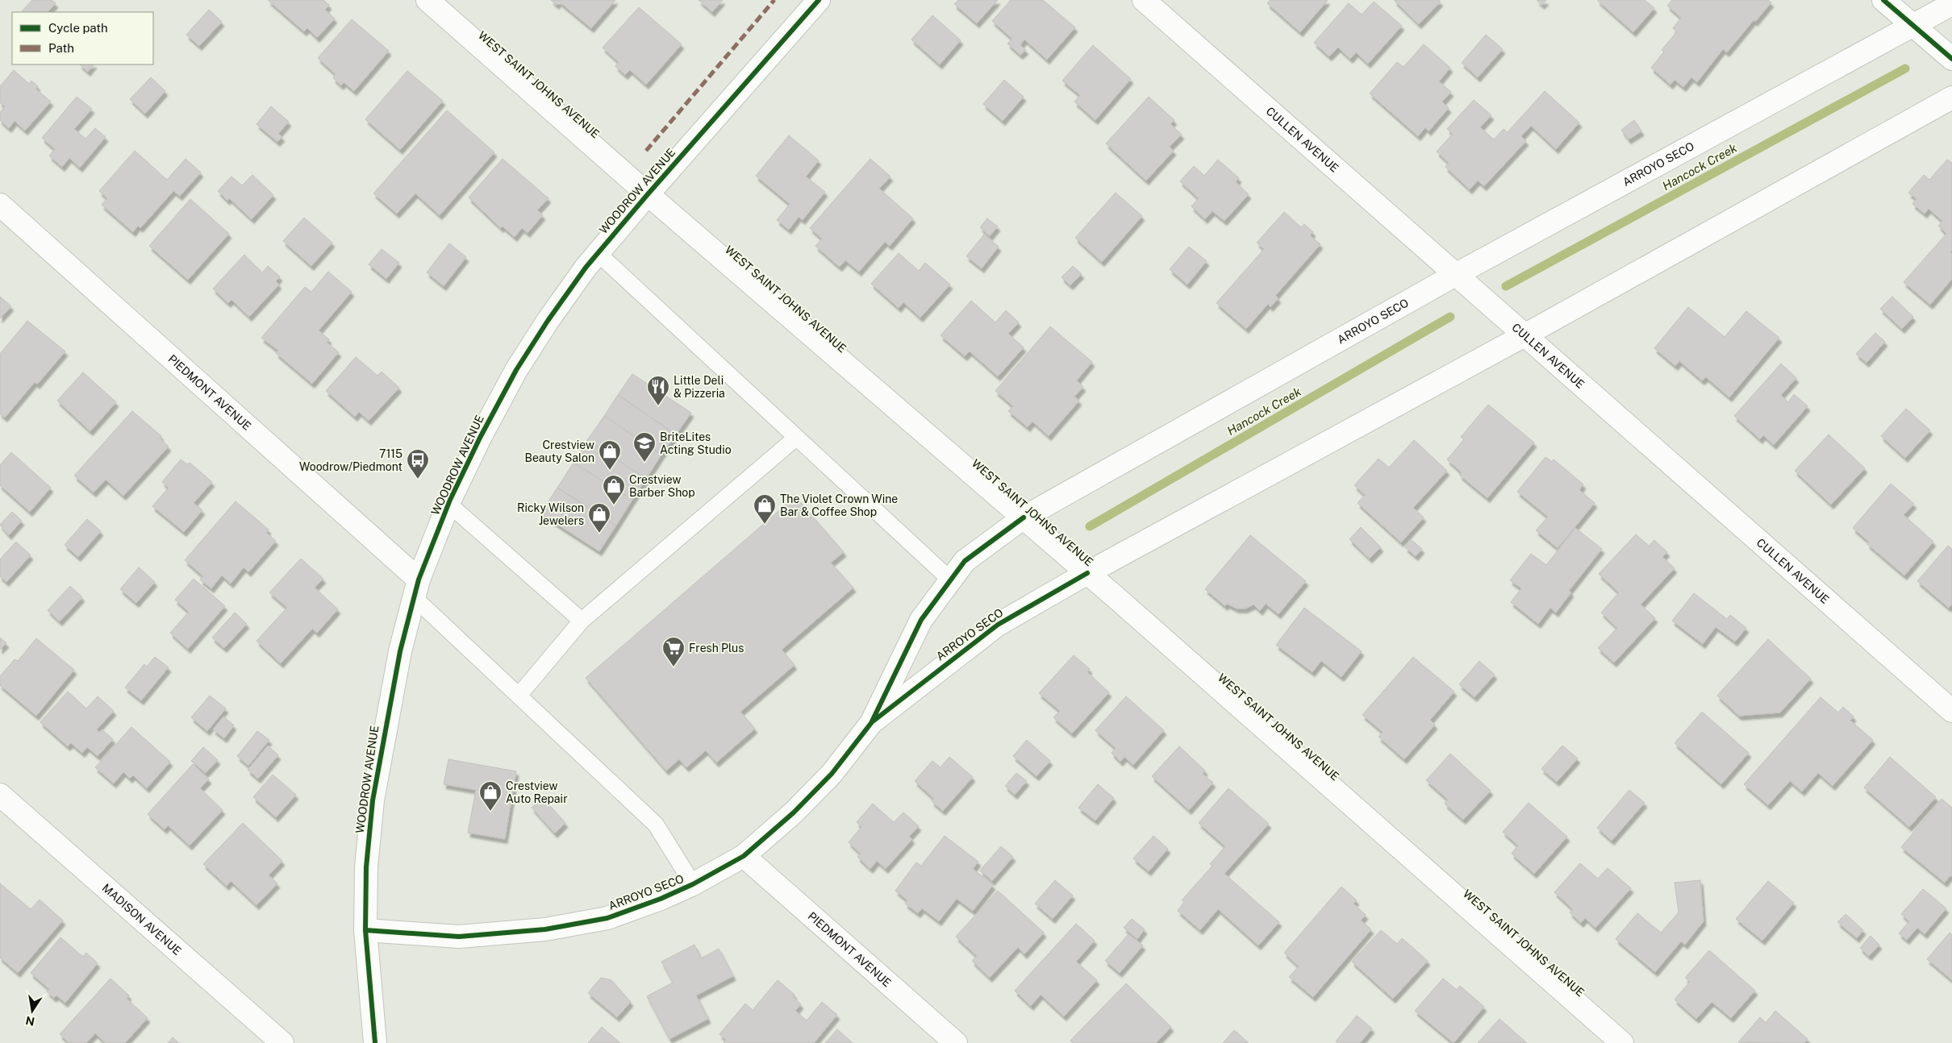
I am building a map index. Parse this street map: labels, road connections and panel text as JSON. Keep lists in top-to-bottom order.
{
  "streets": {
    "street": [
      "WEST SAINT JOHNS AVENUE",
      "CULLEN AVENUE",
      "ARROYO SECO",
      "WOODROW AVENUE",
      "PIEDMONT AVENUE",
      "MADISON AVENUE"
    ]
  },
  "crossings": [
    ["WEST SAINT JOHNS AVENUE", "ARROYO SECO"],
    ["WEST SAINT JOHNS AVENUE", "WOODROW AVENUE"],
    ["CULLEN AVENUE", "ARROYO SECO"],
    ["ARROYO SECO", "WOODROW AVENUE"],
    ["ARROYO SECO", "PIEDMONT AVENUE"],
    ["WOODROW AVENUE", "PIEDMONT AVENUE"]
  ],
  "water": ["Hancock Creek"],
  "places": {
    "restaurant": ["Little Deli & Pizzeria"],
    "school or university": ["BriteLites Acting Studio"],
    "shop": [
      "Crestview Beauty Salon",
      "Crestview Barber Shop",
      "The Violet Crown Wine Bar & Coffee Shop",
      "Ricky Wilson Jewelers",
      "Crestview Auto Repair"
    ],
    "bus stop": ["7115 Woodrow/Piedmont"],
    "supermarket": ["Fresh Plus"]
  },
  "legend": ["Cycle path", "Path"],
  "north": "bottom"
}
